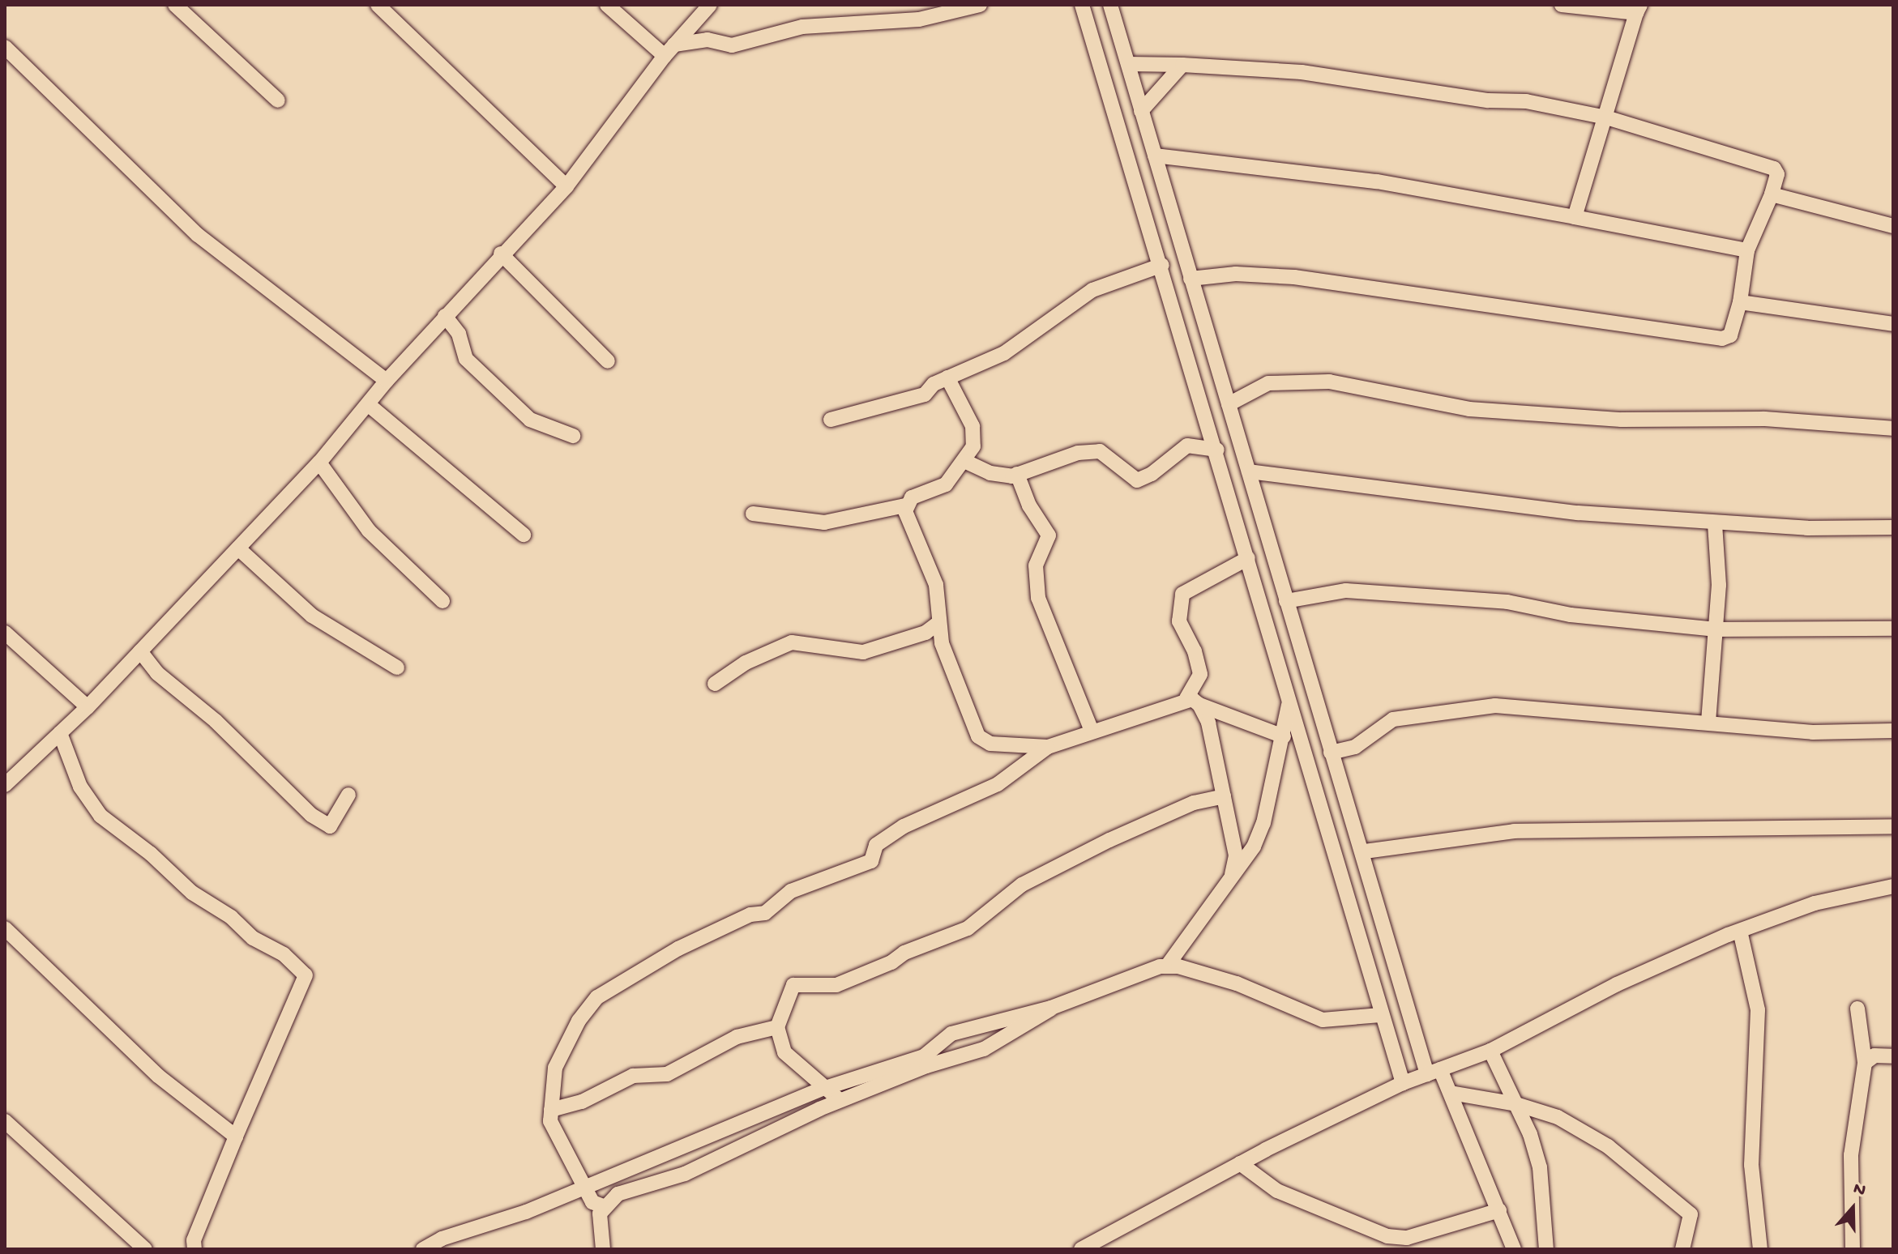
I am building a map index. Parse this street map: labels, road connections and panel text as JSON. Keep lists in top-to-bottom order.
{
  "north": "top"
}
